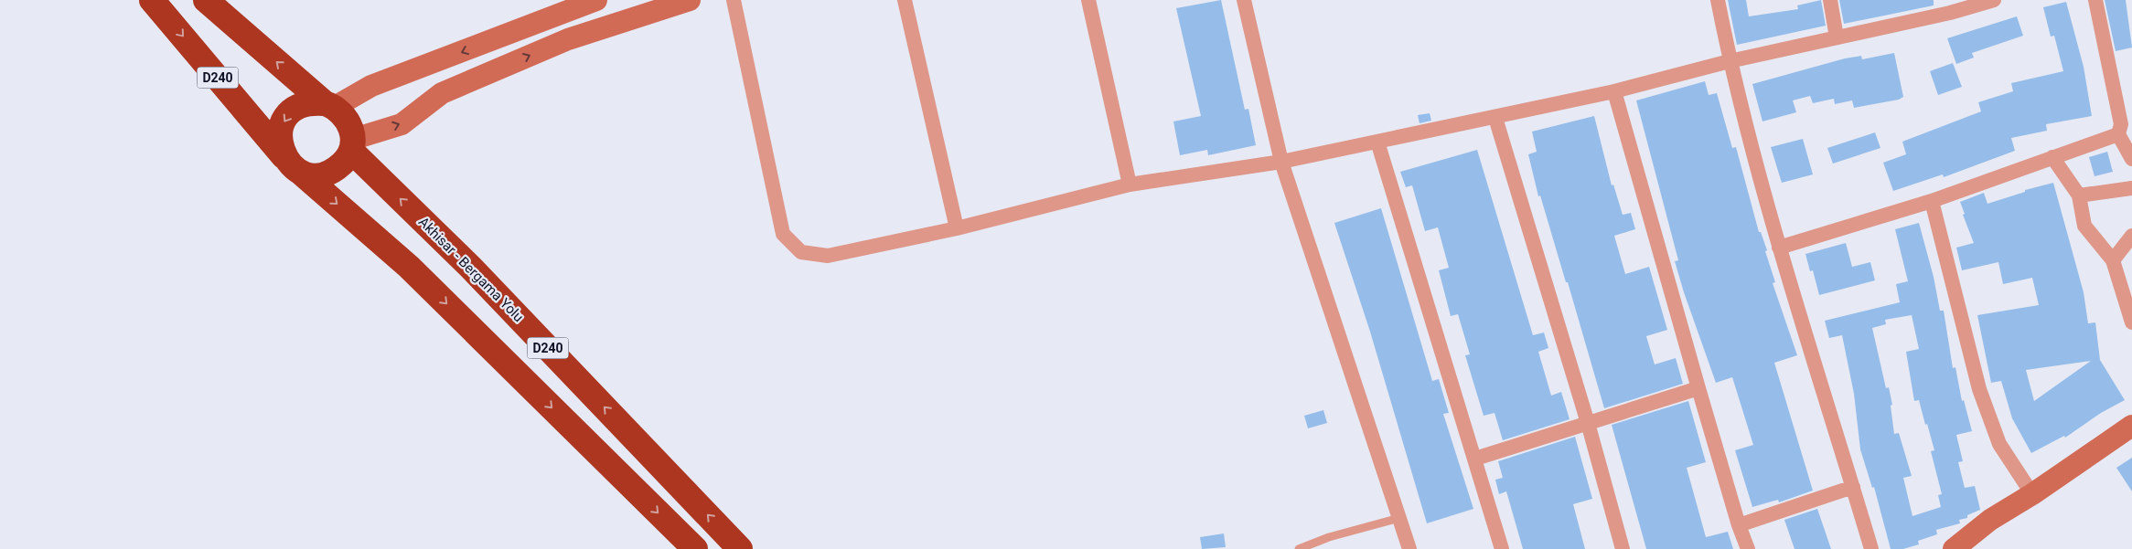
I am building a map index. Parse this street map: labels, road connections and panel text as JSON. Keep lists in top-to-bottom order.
{
  "streets": {
    "highway": ["D240", "Akhisar - Bergama Yolu"]
  },
  "crossings": [
    ["D240", "Akhisar - Bergama Yolu"]
  ]
}
